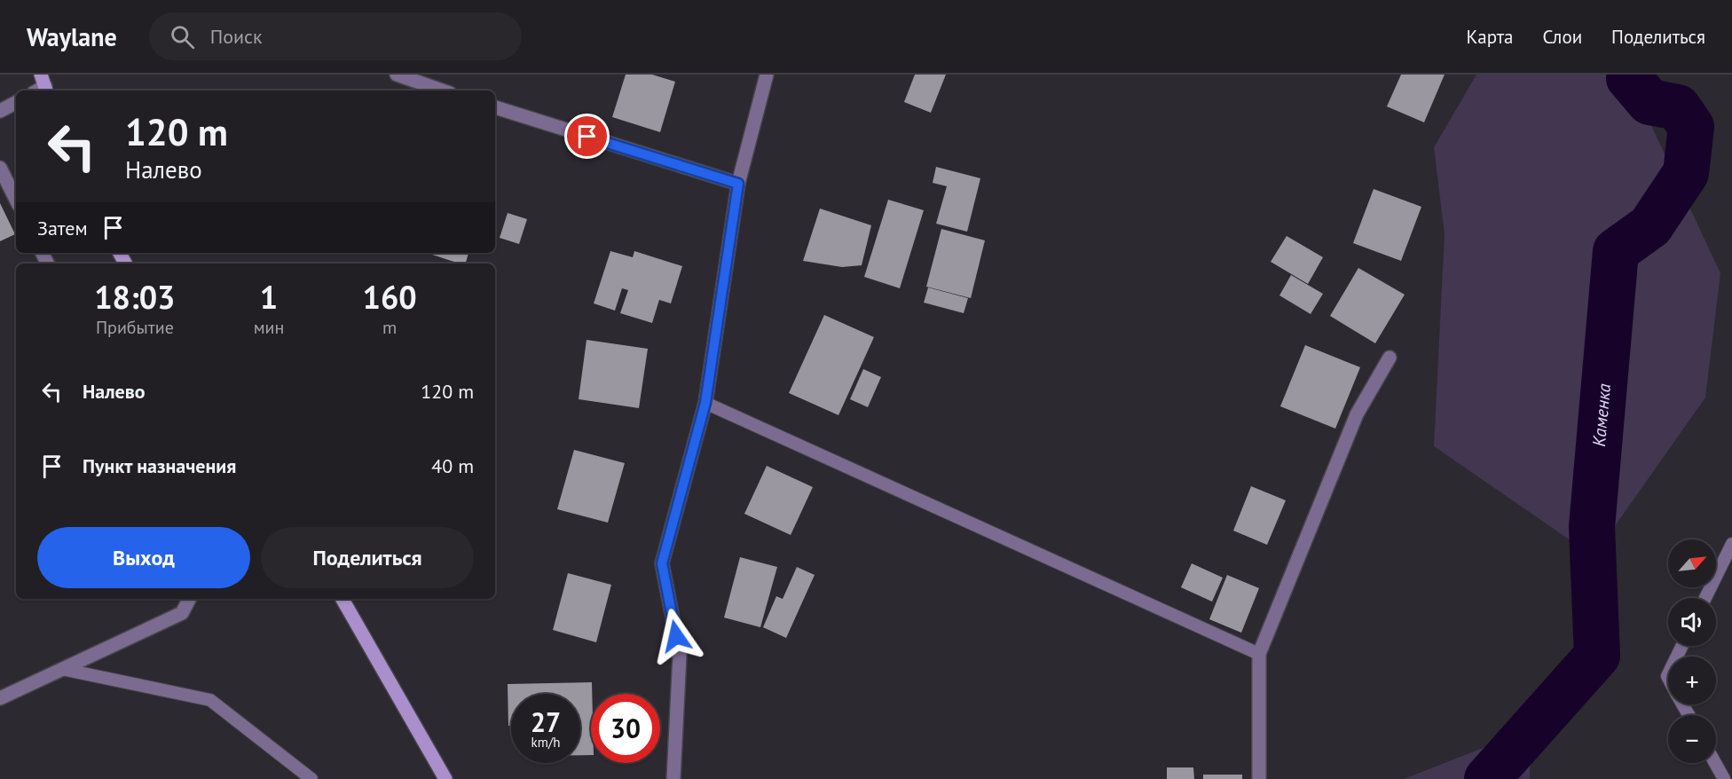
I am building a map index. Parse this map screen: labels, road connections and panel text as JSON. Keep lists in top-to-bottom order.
{
  "water": ["Каменка"],
  "north": "top right",
  "page": {
    "header": "Waylane",
    "search": "Поиск",
    "nav": ["Карта", "Слои", "Поделиться"],
    "turn": ["120 m", "Налево"],
    "then": "Затем",
    "eta": [
      "18:03",
      "Прибытие",
      "1",
      "мин",
      "160",
      "m"
    ],
    "list": [
      {
        "name": "Налево",
        "value": "120 m"
      },
      {
        "name": "Пункт назначения",
        "value": "40 m"
      }
    ],
    "buttons": ["Выход", "Поделиться"],
    "map_buttons": ["+", "−"],
    "speed": "27 km/h",
    "limit": "30"
  }
}
